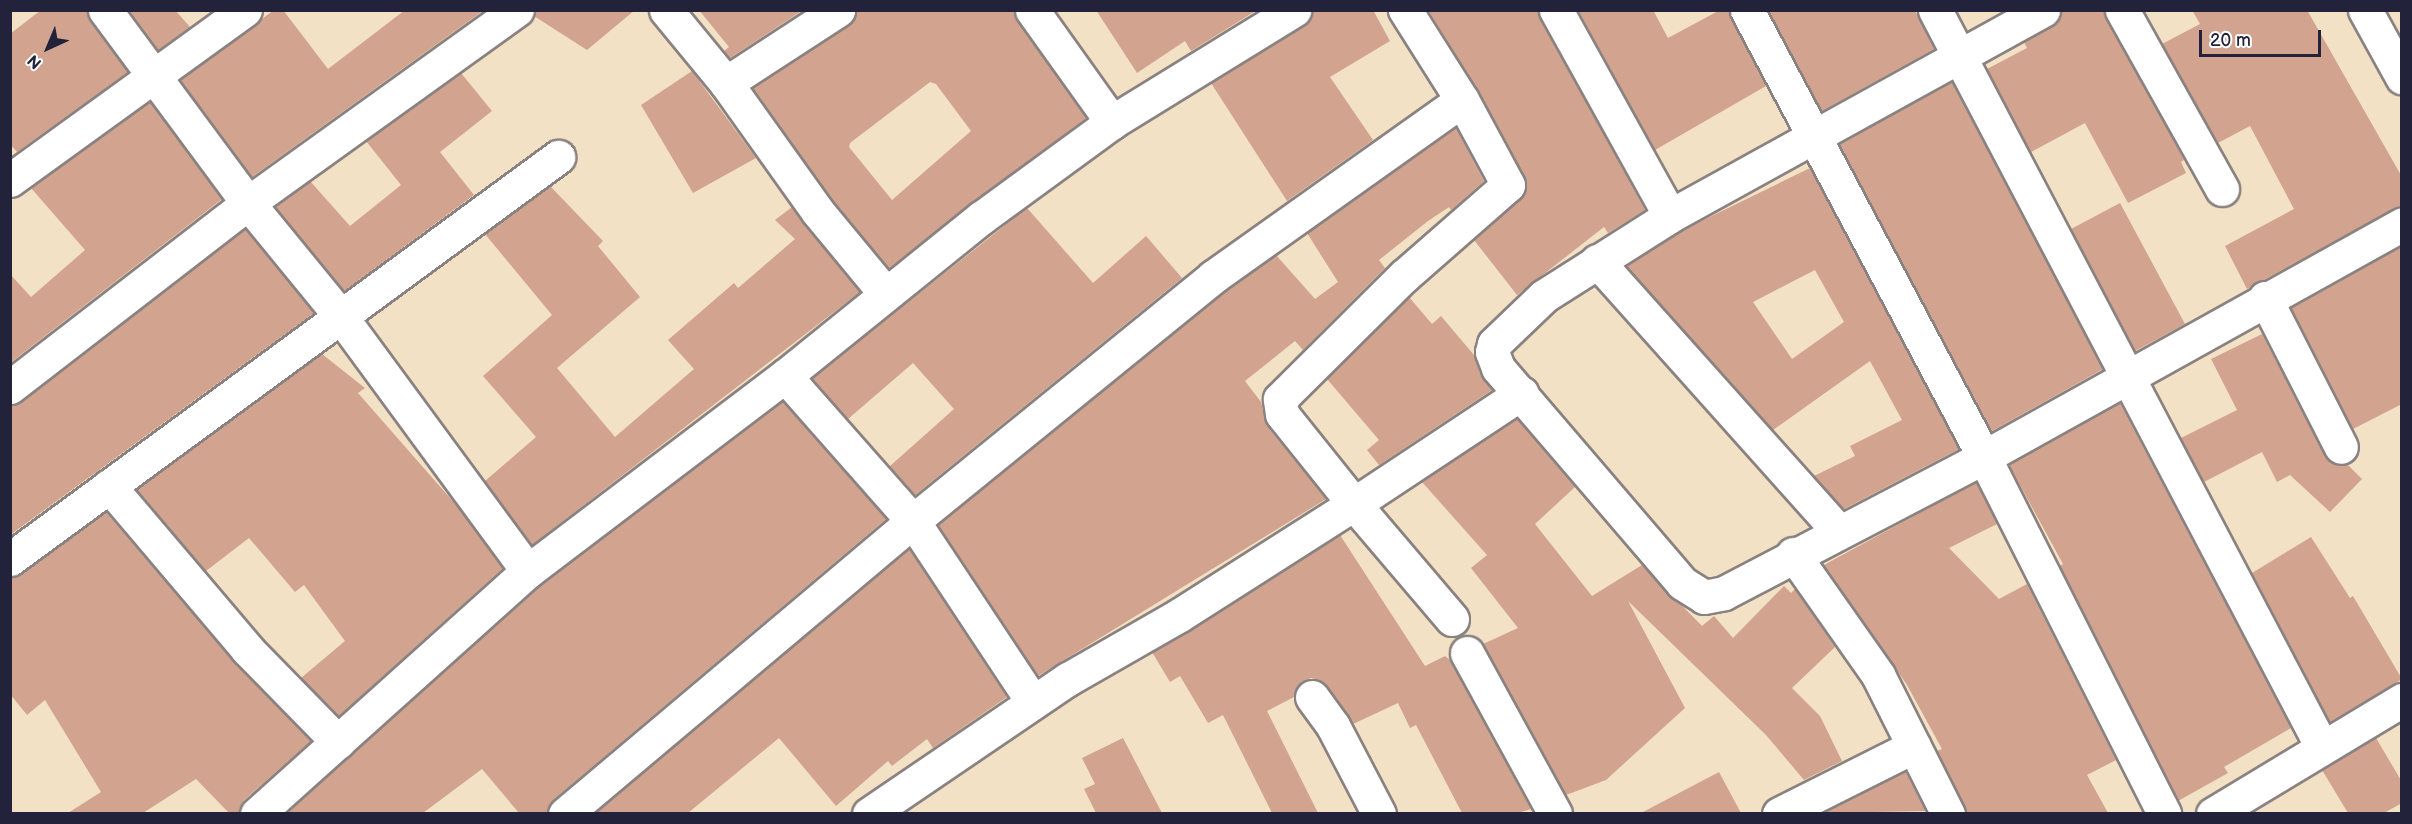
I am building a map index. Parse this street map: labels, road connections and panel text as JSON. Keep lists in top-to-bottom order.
{
  "scale_bar": "20 m",
  "north": "bottom left"
}
